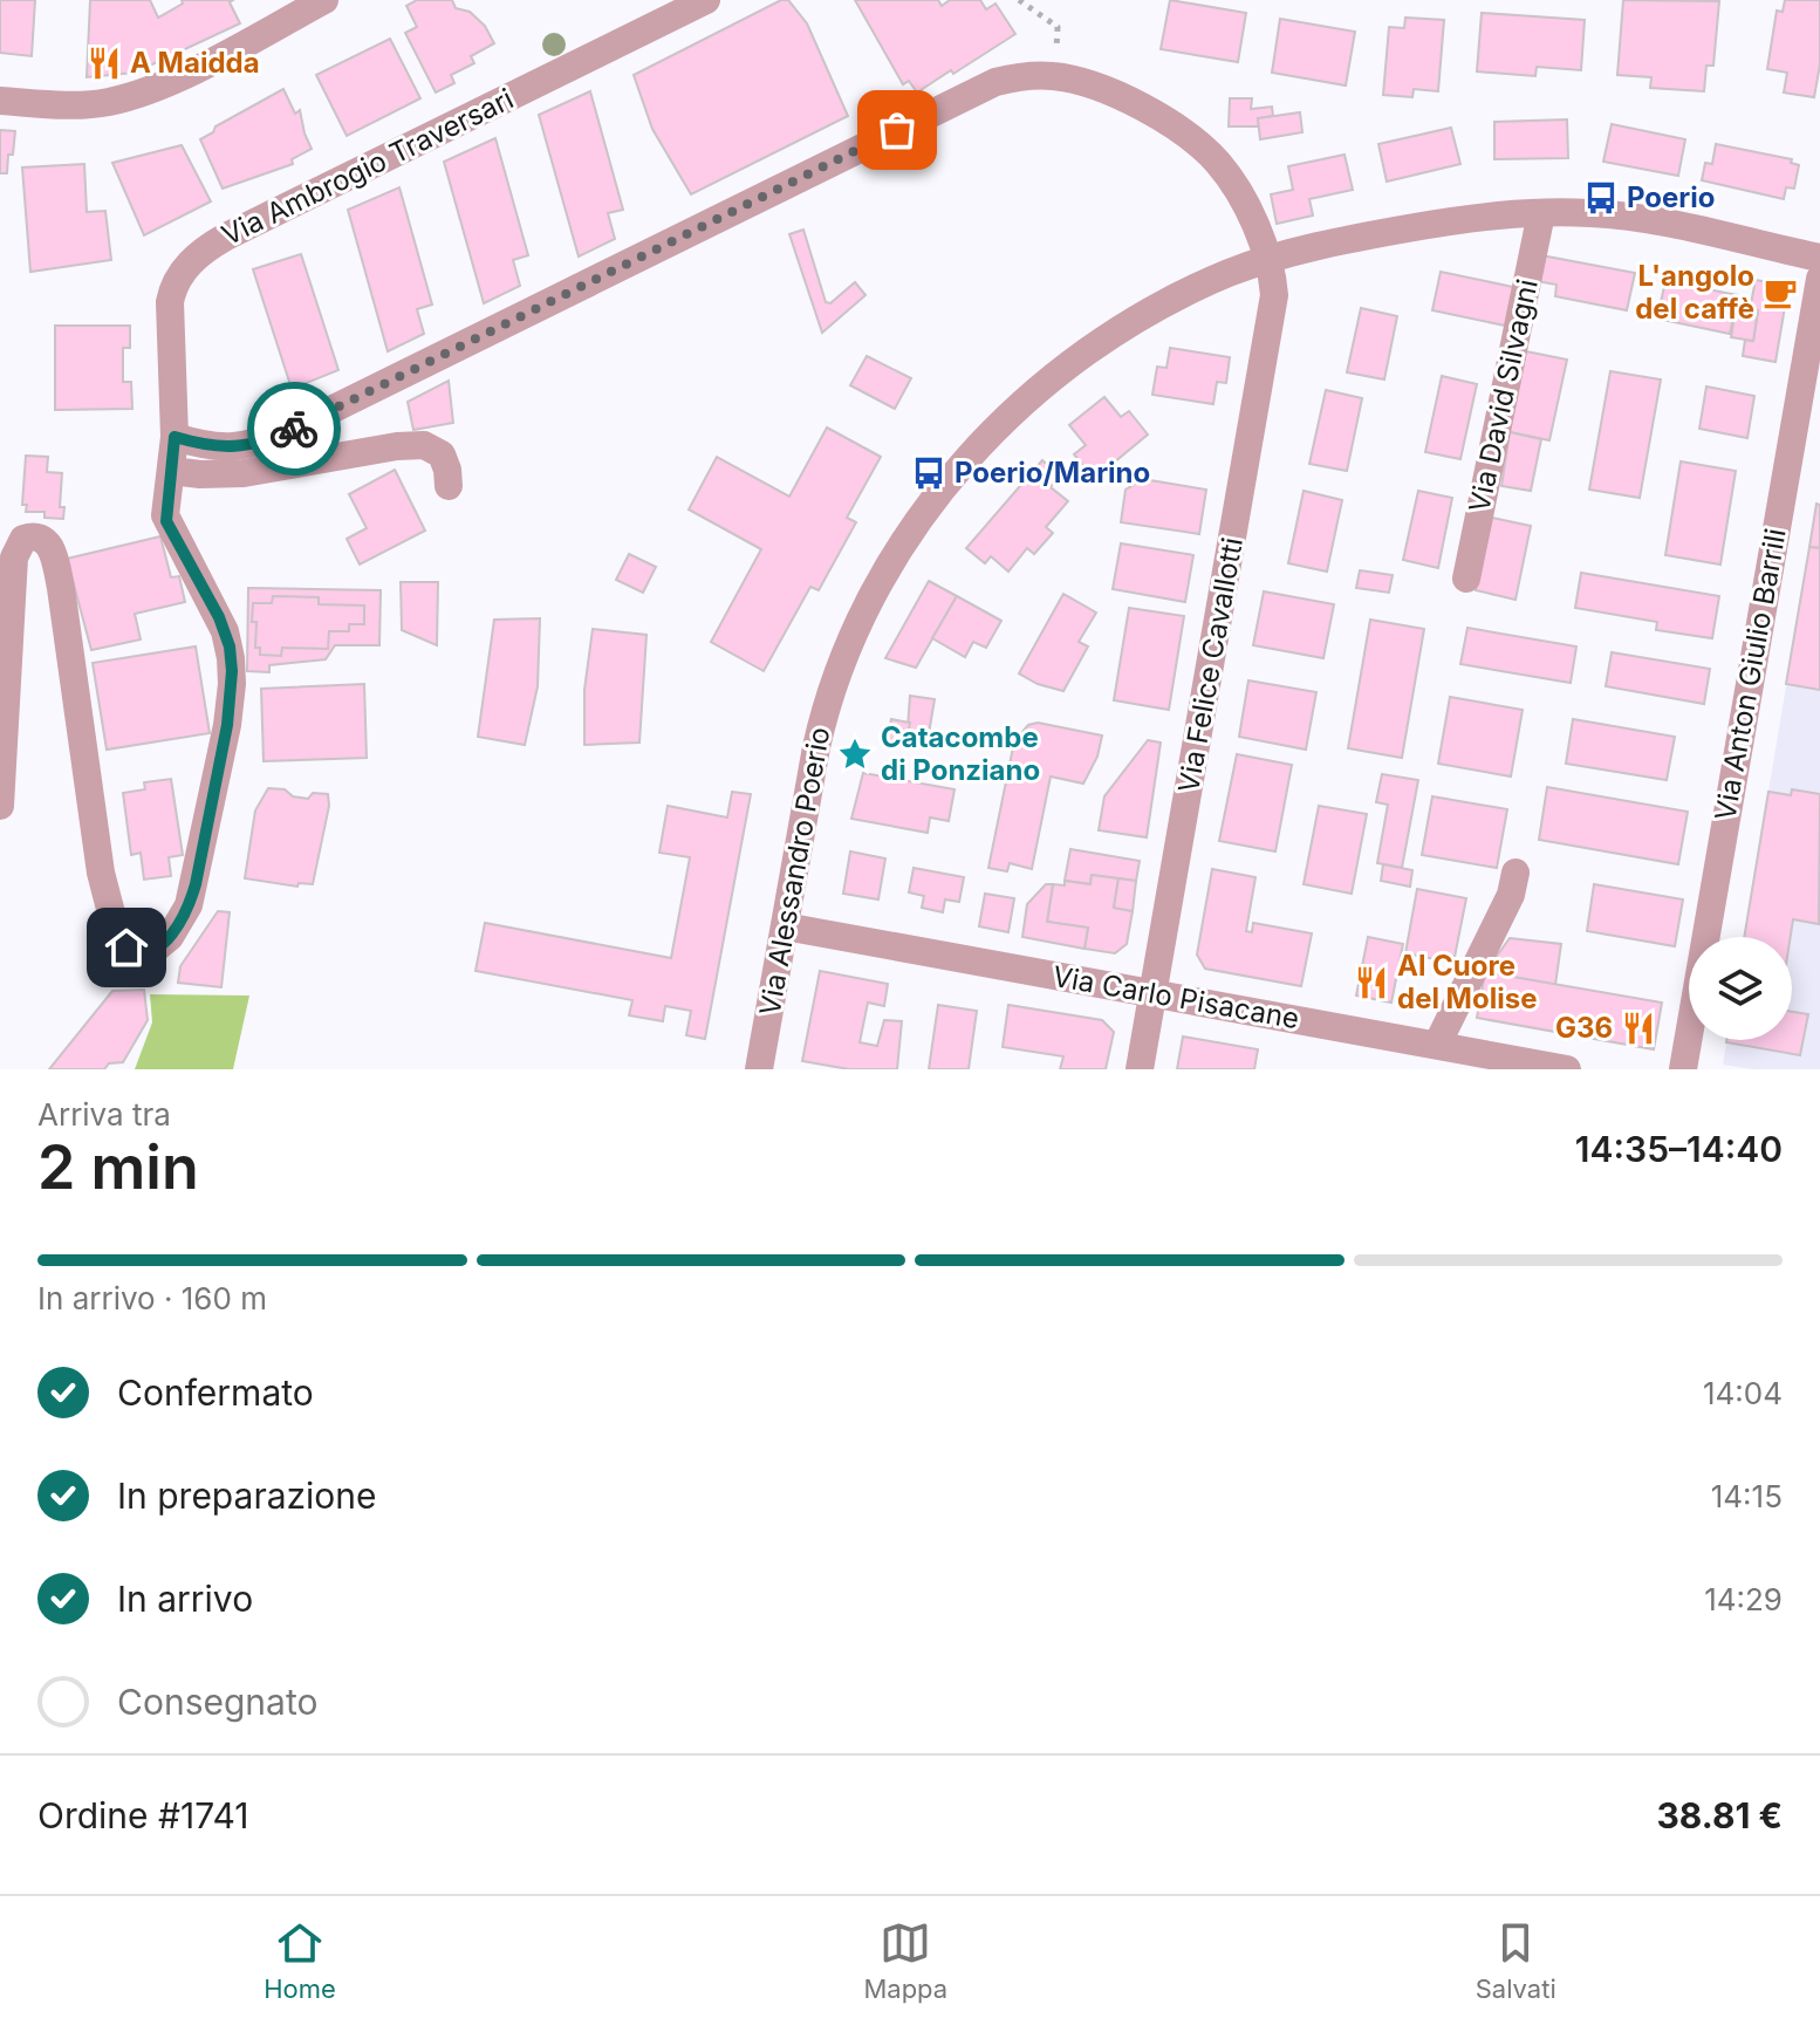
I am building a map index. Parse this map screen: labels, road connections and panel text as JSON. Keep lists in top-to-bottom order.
{
  "streets": {
    "street": [
      "Via Ambrogio Traversari",
      "Via David Silvagni",
      "Via Felice Cavallotti",
      "Via Anton Giulio Barrili",
      "Via Alessandro Poerio",
      "Via Carlo Pisacane"
    ]
  },
  "crossings": [
    ["Via Ambrogio Traversari", "Via Felice Cavallotti"],
    ["Via David Silvagni", "Via Alessandro Poerio"],
    ["Via Felice Cavallotti", "Via Alessandro Poerio"],
    ["Via Felice Cavallotti", "Via Carlo Pisacane"],
    ["Via Alessandro Poerio", "Via Carlo Pisacane"]
  ],
  "places": {
    "restaurant": ["A Maidda", "Al Cuore del Molise", "G36"],
    "bus stop": ["Poerio", "Poerio/Marino"],
    "cafe": ["L'angolo del caffè"],
    "place": ["Catacombe di Ponziano"]
  },
  "page": {
    "heading": ["2 min", "Arriva tra", "14:35–14:40"],
    "panel": ["Ordine #1741", "38.81 €"],
    "bar": "In arrivo · 160 m",
    "list": [
      ["Confermato", "14:04"],
      ["In preparazione", "14:15"],
      ["In arrivo", "14:29"],
      "Consegnato"
    ],
    "tabs": ["Home", "Mappa", "Salvati"]
  }
}
